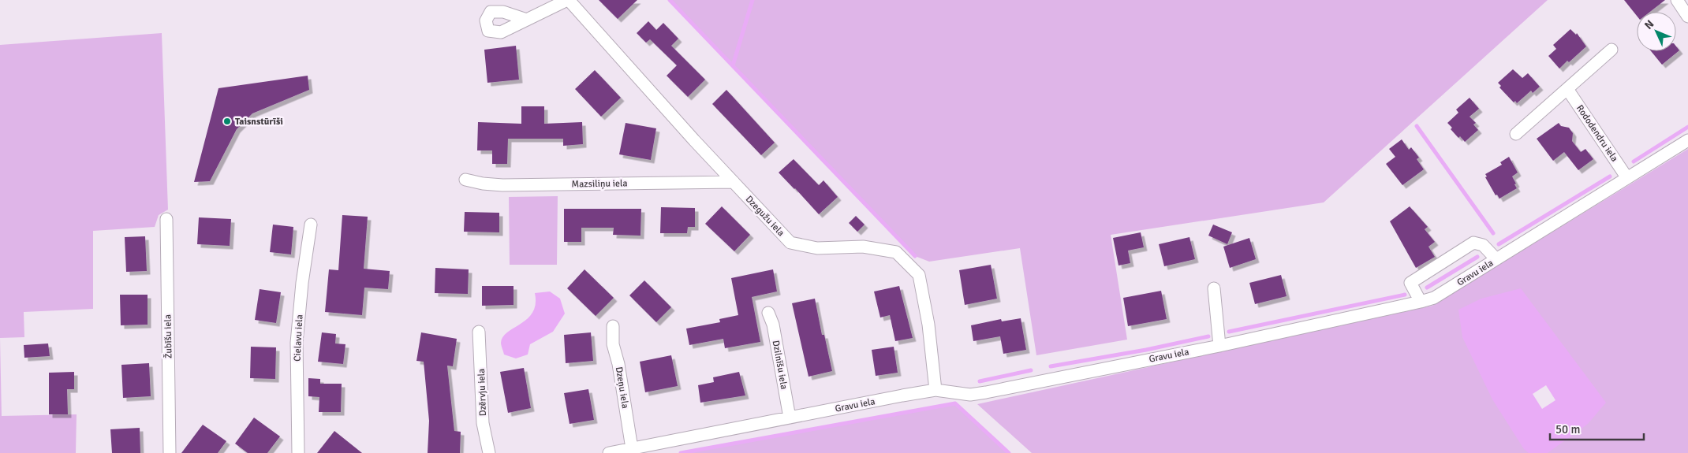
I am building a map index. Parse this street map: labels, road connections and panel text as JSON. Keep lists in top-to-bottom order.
{
  "streets": {
    "street": [
      "Rododendru iela",
      "Mazsiliņu iela",
      "Dzegužu iela",
      "Gravu iela",
      "Žubīšu iela",
      "Cielavu iela",
      "Dzilnīšu iela",
      "Dzeņu iela",
      "Dzērvju iela"
    ]
  },
  "crossings": [
    ["Rododendru iela", "Gravu iela"],
    ["Mazsiliņu iela", "Dzegužu iela"],
    ["Dzegužu iela", "Gravu iela"],
    ["Gravu iela", "Dzilnīšu iela"],
    ["Gravu iela", "Dzeņu iela"]
  ],
  "places": ["Taisnstūrīši"],
  "scale_bar": "50 m",
  "north": "top left"
}
